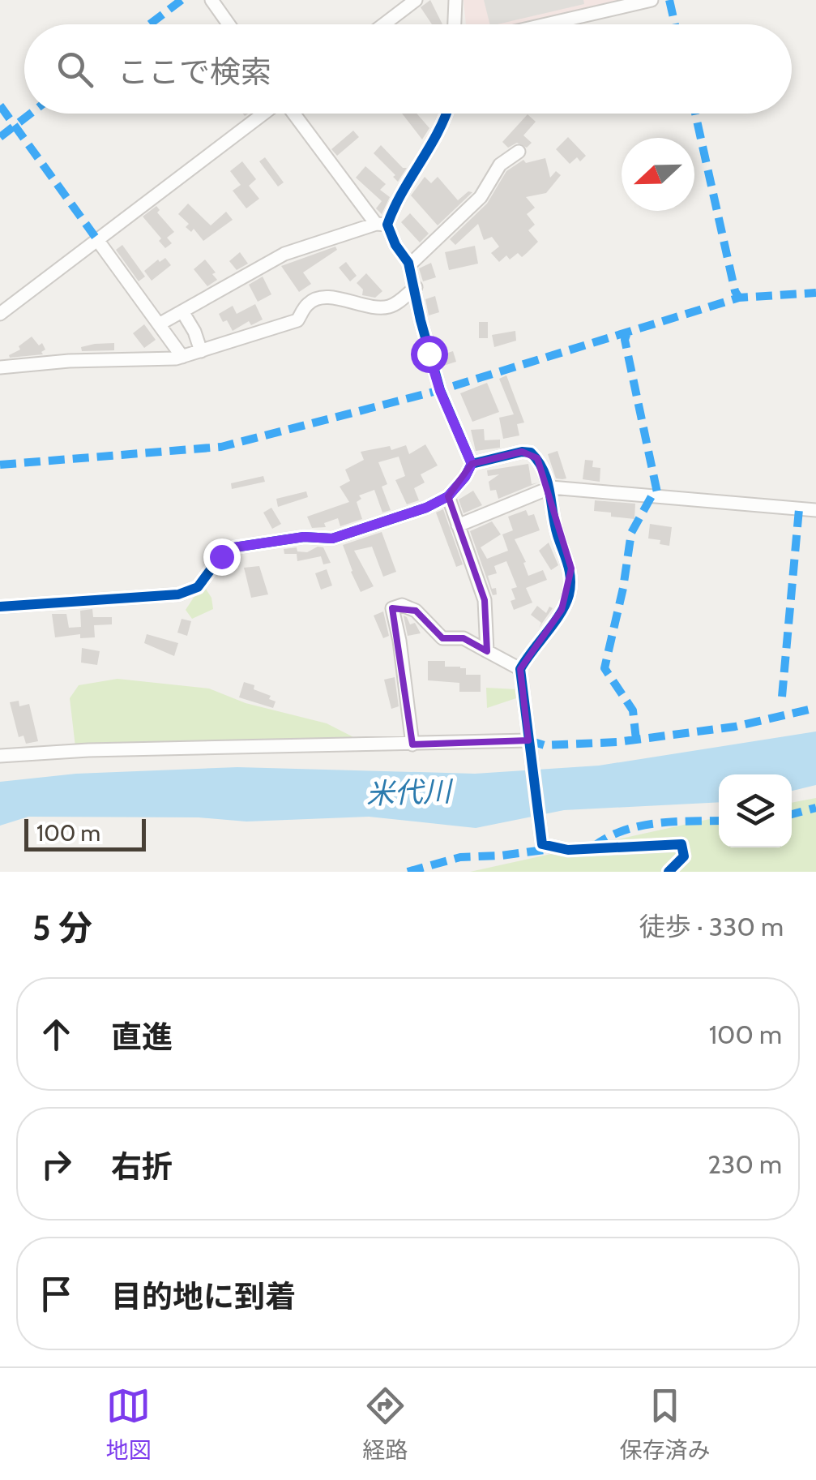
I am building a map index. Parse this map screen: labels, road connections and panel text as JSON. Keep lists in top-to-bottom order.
{
  "water": ["米代川"],
  "scale_bar": "100 m",
  "north": "left",
  "page": {
    "search": "ここで検索",
    "scale": "100 m",
    "heading": ["5 分", "徒歩 · 330 m"],
    "list": [
      ["直進", "100 m"],
      ["右折", "230 m"],
      "目的地に到着"
    ],
    "nav": ["地図", "経路", "保存済み"]
  }
}
